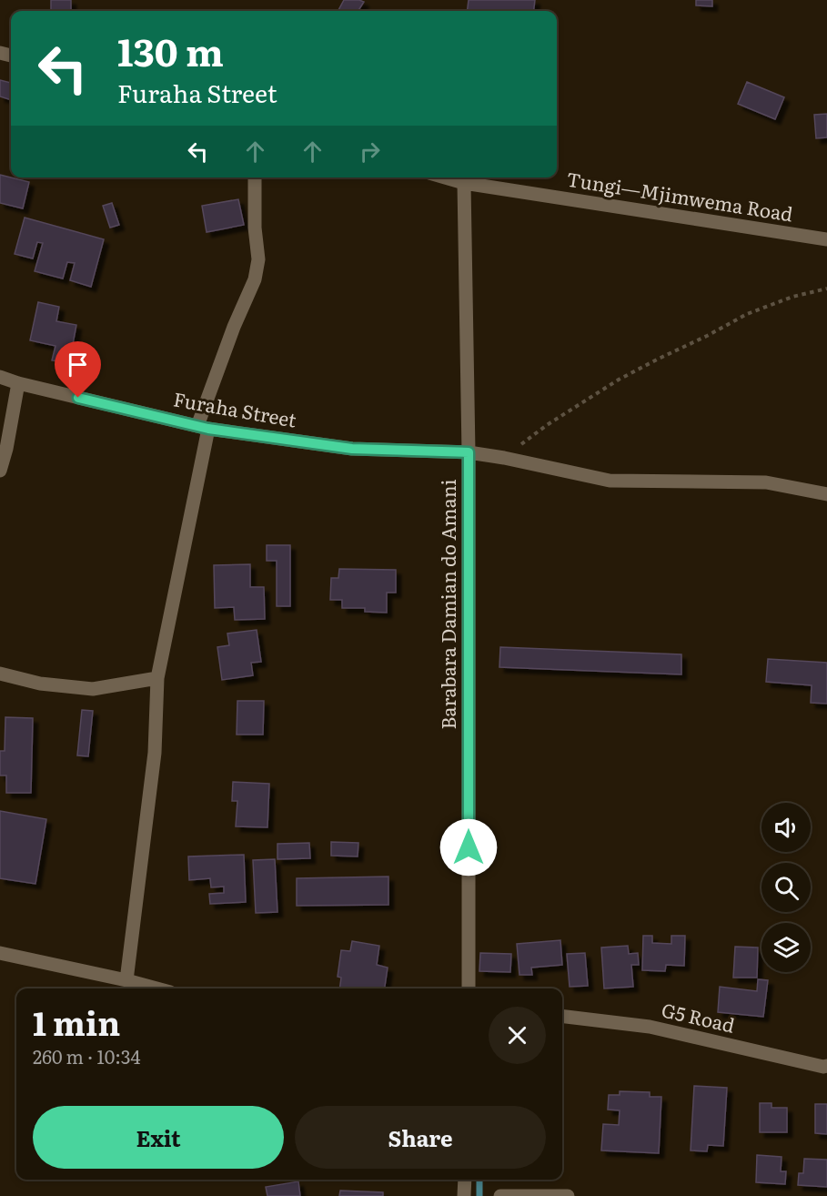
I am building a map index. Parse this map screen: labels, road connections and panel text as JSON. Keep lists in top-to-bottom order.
{
  "streets": {
    "street": [
      "Tungi—Mjimwema Road",
      "Furaha Street",
      "Barabara Damian do Amani",
      "G5 Road"
    ]
  },
  "crossings": [
    ["Tungi—Mjimwema Road", "Barabara Damian do Amani"],
    ["Furaha Street", "Barabara Damian do Amani"]
  ],
  "page": {
    "turn": ["130 m", "Furaha Street"],
    "heading": ["1 min", "260 m · 10:34"],
    "buttons": ["Exit", "Share"]
  }
}
